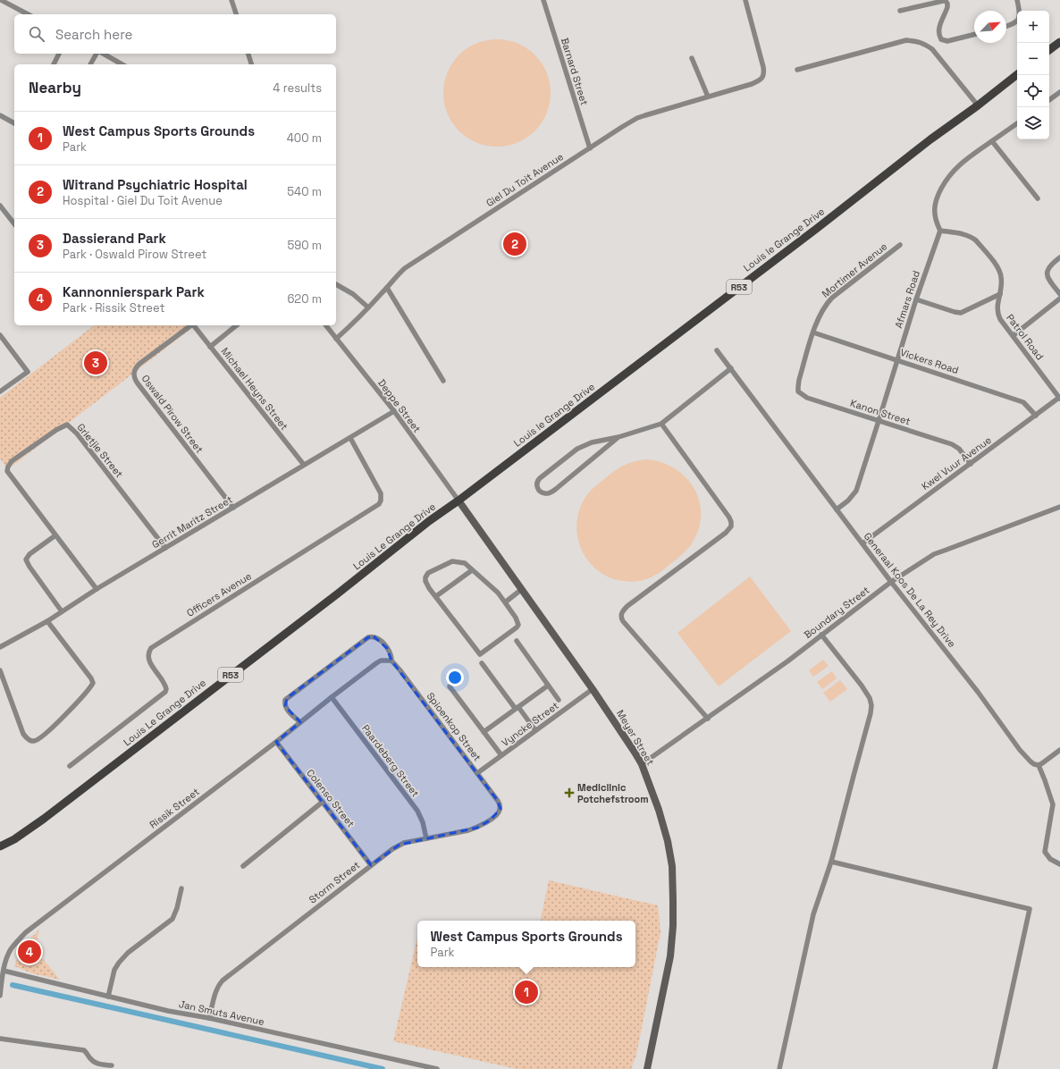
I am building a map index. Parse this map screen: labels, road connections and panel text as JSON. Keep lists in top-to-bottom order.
{
  "streets": {
    "main road": ["Louis le Grange Drive", "R53", "Louis Le Grange Drive"],
    "street": [
      "Barnard Street",
      "Giel Du Toit Avenue",
      "Mortimer Avenue",
      "Afmars Road",
      "Patrol Road",
      "Vickers Road",
      "Michael Heyns Street",
      "Deppe Street",
      "Kanon Street",
      "Oswald Pirow Street",
      "Grietjie Street",
      "Kwel Vuur Avenue",
      "Gerrit Maritz Street",
      "Generaal Koos De La Rey Drive",
      "Officers Avenue",
      "Boundary Street",
      "Vyncke Street",
      "Spioenkop Street",
      "Meyer Street",
      "Paardeberg Street",
      "Colenso Street",
      "Rissik Street",
      "Storm Street",
      "Jan Smuts Avenue"
    ]
  },
  "crossings": [
    ["Barnard Street", "Giel Du Toit Avenue"],
    ["Giel Du Toit Avenue", "Deppe Street"],
    ["Louis le Grange Drive", "Deppe Street"],
    ["Louis le Grange Drive", "Louis Le Grange Drive"],
    ["Louis le Grange Drive", "Meyer Street"],
    ["Mortimer Avenue", "Vickers Road"],
    ["Mortimer Avenue", "Kanon Street"],
    ["Afmars Road", "Patrol Road"],
    ["Afmars Road", "Vickers Road"],
    ["Afmars Road", "Kanon Street"],
    ["Afmars Road", "Generaal Koos De La Rey Drive"],
    ["Patrol Road", "Kwel Vuur Avenue"],
    ["Vickers Road", "Kwel Vuur Avenue"],
    ["Michael Heyns Street", "Gerrit Maritz Street"],
    ["Deppe Street", "Gerrit Maritz Street"],
    ["Deppe Street", "Louis Le Grange Drive"],
    ["Deppe Street", "Meyer Street"],
    ["Kanon Street", "Kwel Vuur Avenue"],
    ["Oswald Pirow Street", "Gerrit Maritz Street"],
    ["Grietjie Street", "Gerrit Maritz Street"],
    ["Kwel Vuur Avenue", "Generaal Koos De La Rey Drive"],
    ["Gerrit Maritz Street", "Officers Avenue"],
    ["Louis Le Grange Drive", "Meyer Street"],
    ["Generaal Koos De La Rey Drive", "Boundary Street"],
    ["Boundary Street", "Meyer Street"],
    ["Vyncke Street", "Spioenkop Street"],
    ["Vyncke Street", "Meyer Street"],
    ["Spioenkop Street", "Rissik Street"],
    ["Spioenkop Street", "Storm Street"],
    ["Paardeberg Street", "Rissik Street"],
    ["Paardeberg Street", "Storm Street"],
    ["Colenso Street", "Rissik Street"],
    ["Colenso Street", "Storm Street"],
    ["Rissik Street", "Jan Smuts Avenue"],
    ["Storm Street", "Jan Smuts Avenue"]
  ],
  "places": {
    "health": ["Mediclinic Potchefstroom"]
  },
  "north": "top right",
  "page": {
    "map_buttons": ["+", "−"],
    "search": "Search here",
    "heading": ["Nearby", "4 results"],
    "list": [
      {
        "mark": "1",
        "name": "West Campus Sports Grounds",
        "note": "Park",
        "value": "400 m"
      },
      {
        "mark": "2",
        "name": "Witrand Psychiatric Hospital",
        "note": "Hospital · Giel Du Toit Avenue",
        "value": "540 m"
      },
      {
        "mark": "3",
        "name": "Dassierand Park",
        "note": "Park · Oswald Pirow Street",
        "value": "590 m"
      },
      {
        "mark": "4",
        "name": "Kannonnierspark Park",
        "note": "Park · Rissik Street",
        "value": "620 m"
      }
    ],
    "pins": [
      "2",
      "3",
      "4",
      "1"
    ],
    "popup": ["West Campus Sports Grounds", "Park"]
  }
}
